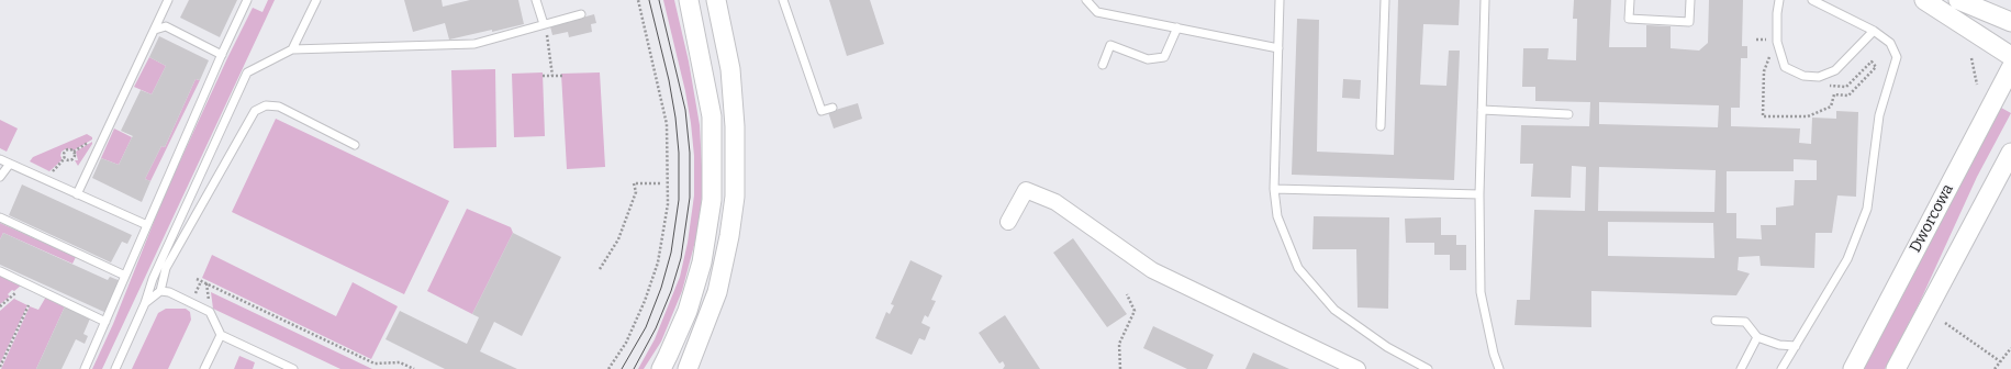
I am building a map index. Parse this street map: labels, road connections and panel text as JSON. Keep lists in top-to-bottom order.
{
  "streets": {
    "street": ["Dworcowa"]
  }
}
